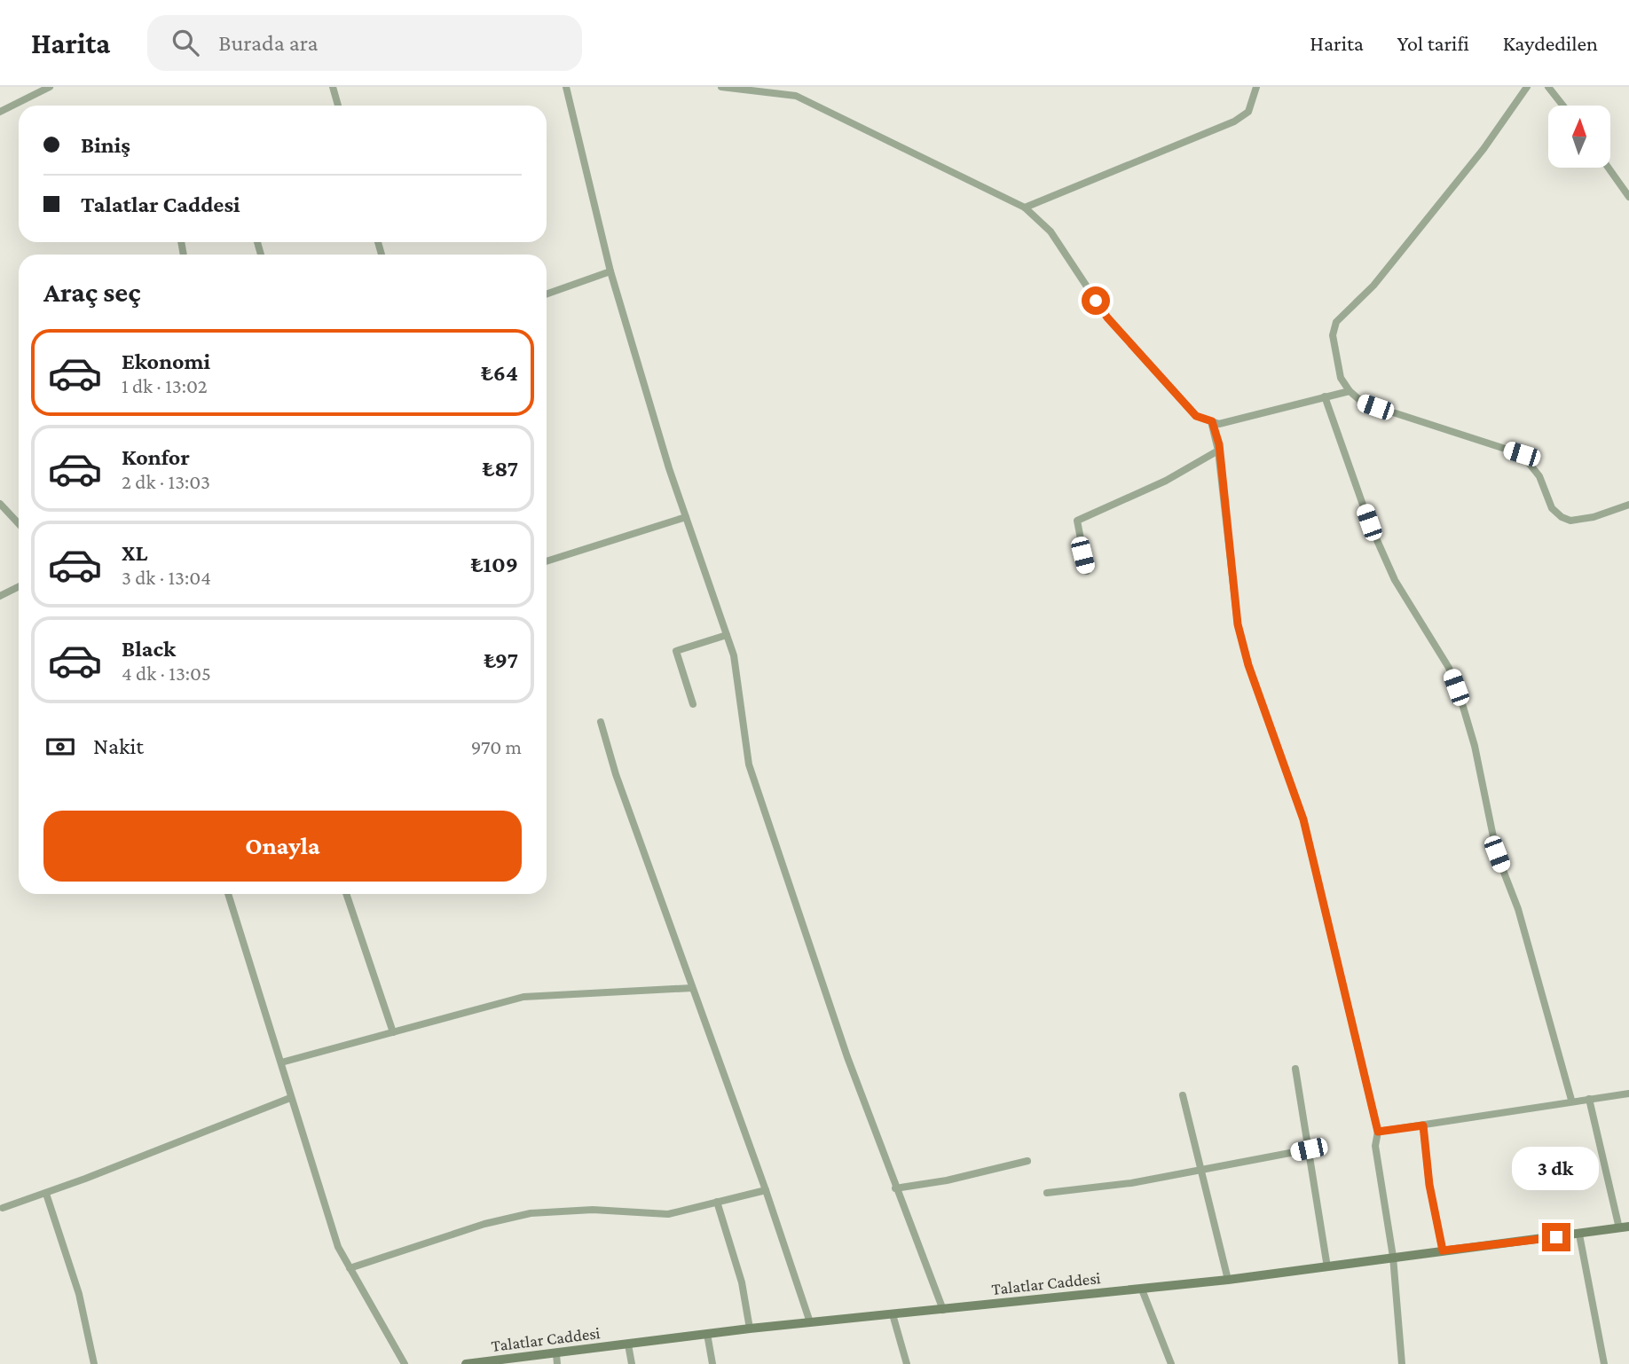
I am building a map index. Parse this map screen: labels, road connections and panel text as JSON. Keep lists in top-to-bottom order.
{
  "streets": {
    "street": ["Talatlar Caddesi"]
  },
  "north": "top",
  "page": {
    "header": "Harita",
    "search": "Burada ara",
    "nav": ["Harita", "Yol tarifi", "Kaydedilen"],
    "banner": ["Biniş", "Talatlar Caddesi"],
    "heading": "Araç seç",
    "list": [
      {
        "name": "Ekonomi",
        "note": "1 dk · 13:02",
        "value": "₺64"
      },
      {
        "name": "Konfor",
        "note": "2 dk · 13:03",
        "value": "₺87"
      },
      {
        "name": "XL",
        "note": "3 dk · 13:04",
        "value": "₺109"
      },
      {
        "name": "Black",
        "note": "4 dk · 13:05",
        "value": "₺97"
      }
    ],
    "pay": ["Nakit", "970 m"],
    "buttons": "Onayla",
    "bubble": "3 dk"
  }
}
